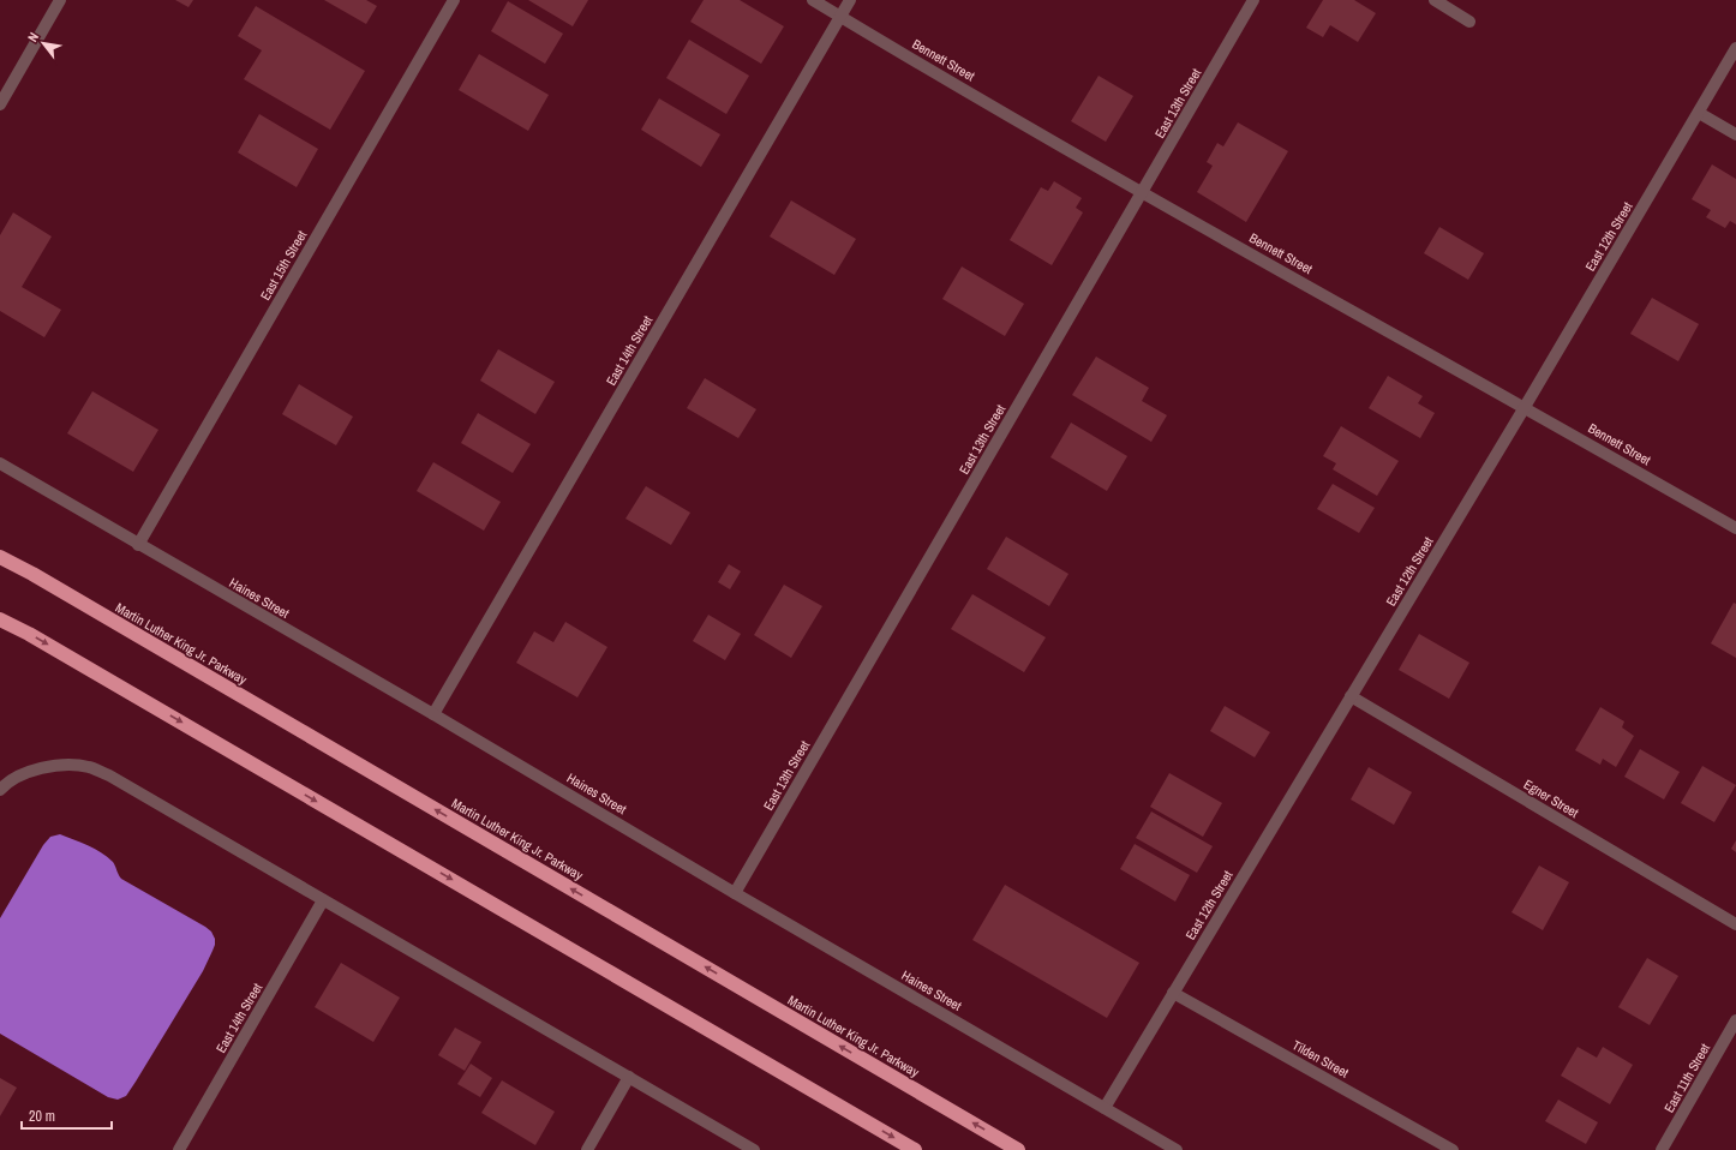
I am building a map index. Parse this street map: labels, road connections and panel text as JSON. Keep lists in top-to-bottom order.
{
  "streets": {
    "highway": ["Martin Luther King Jr. Parkway"],
    "street": [
      "Bennett Street",
      "East 13th Street",
      "East 12th Street",
      "East 15th Street",
      "East 14th Street",
      "Haines Street",
      "Egner Street",
      "Tilden Street",
      "East 11th Street"
    ]
  },
  "crossings": [
    ["Bennett Street", "East 13th Street"],
    ["Bennett Street", "East 12th Street"],
    ["Bennett Street", "East 14th Street"],
    ["East 13th Street", "Haines Street"],
    ["East 12th Street", "Haines Street"],
    ["East 12th Street", "Egner Street"],
    ["East 12th Street", "Tilden Street"],
    ["East 15th Street", "Haines Street"],
    ["East 14th Street", "Haines Street"]
  ],
  "scale_bar": "20 m",
  "north": "top left"
}
